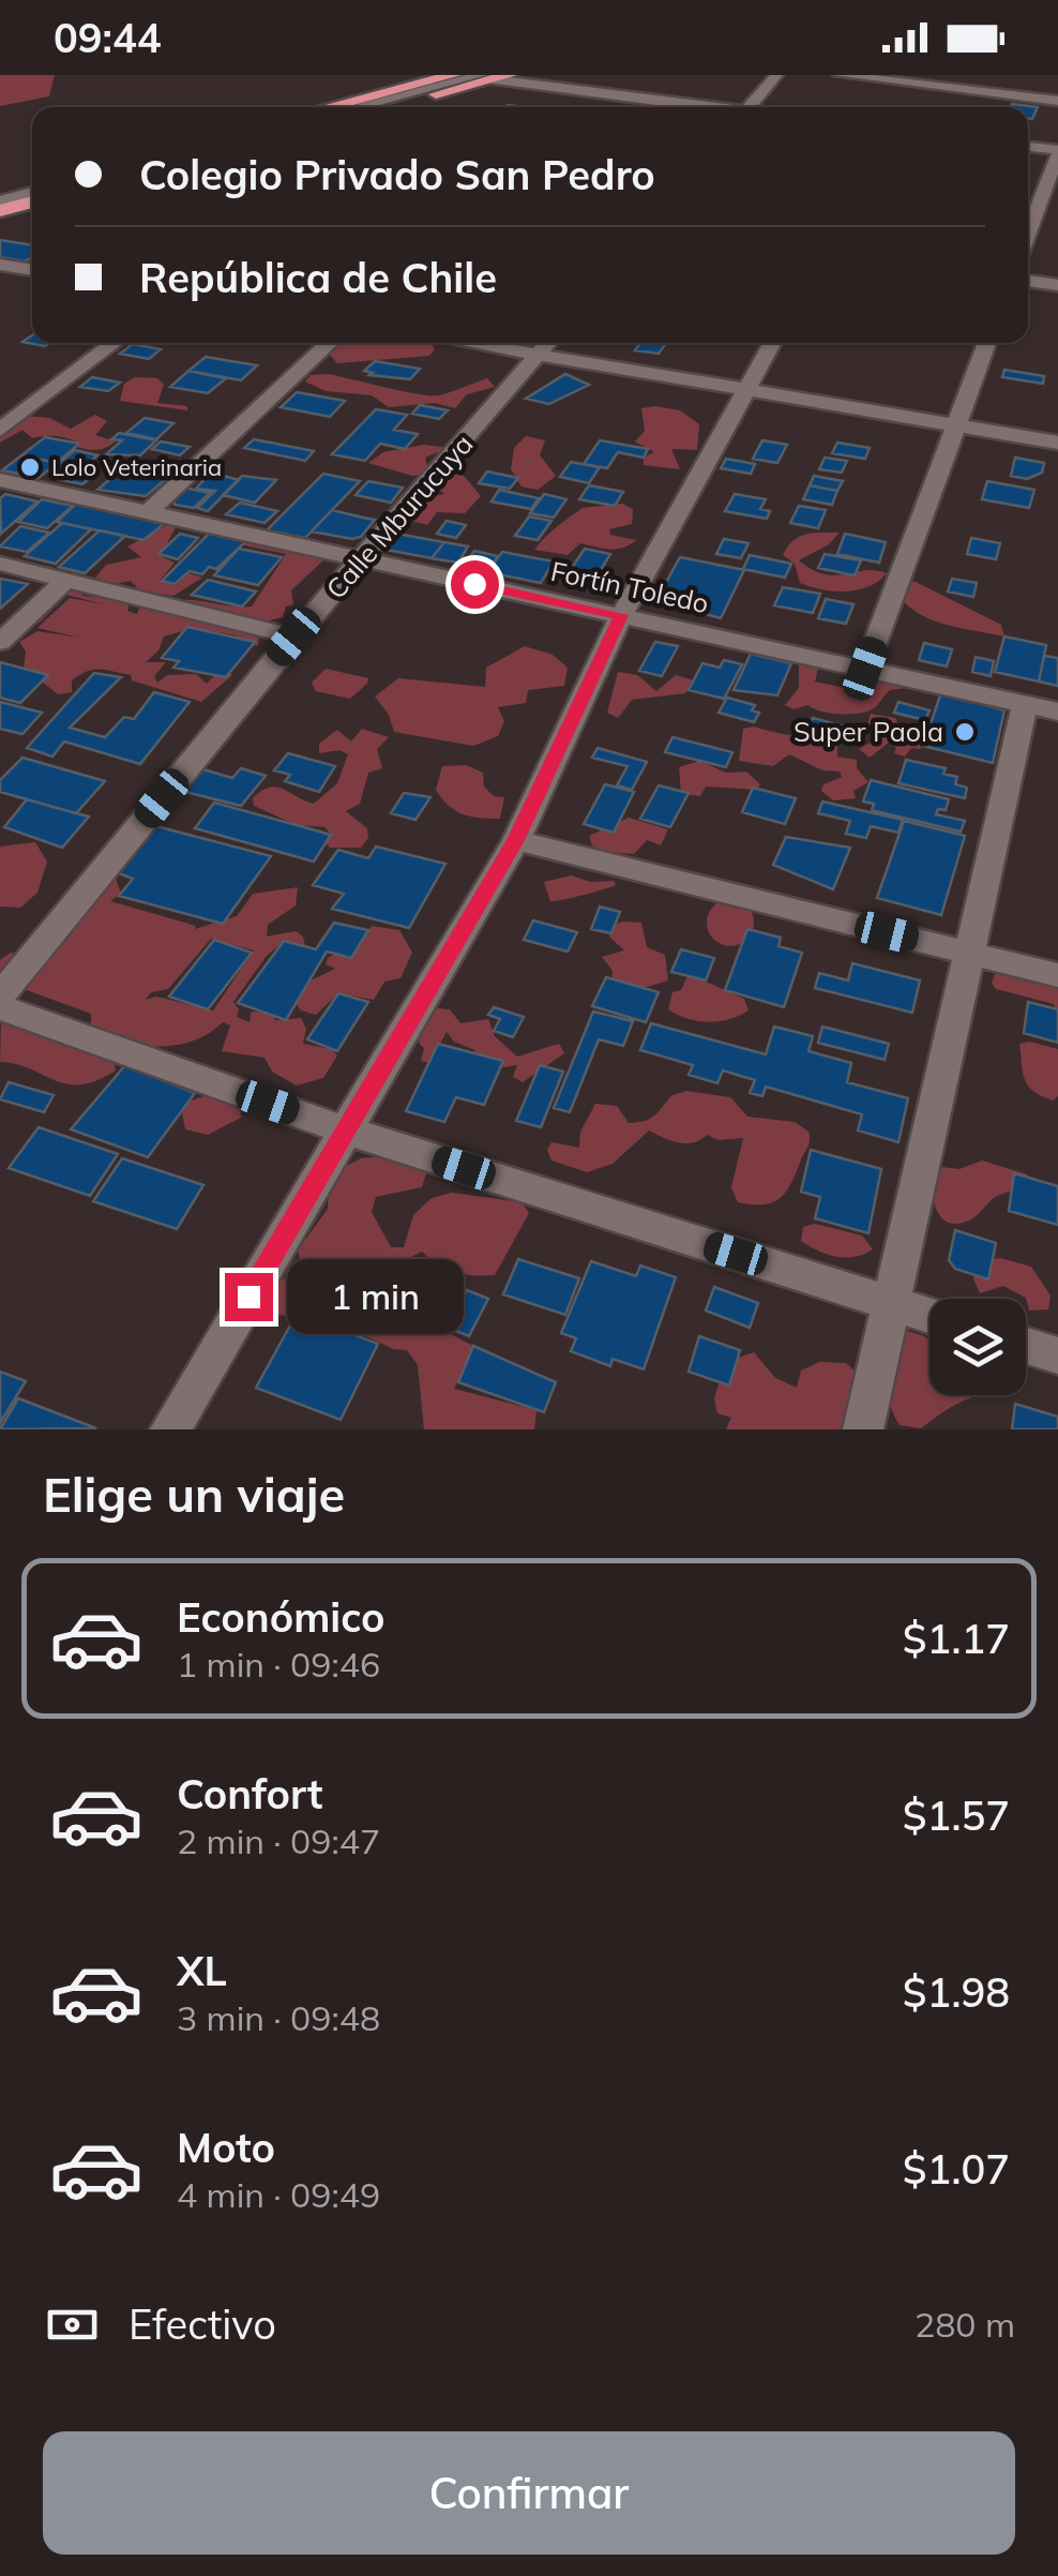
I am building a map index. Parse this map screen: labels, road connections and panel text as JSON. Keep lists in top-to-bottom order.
{
  "streets": {
    "street": ["Calle Mburucuya", "Fortín Toledo"]
  },
  "crossings": [
    ["Calle Mburucuya", "Fortín Toledo"]
  ],
  "places": ["Lolo Veterinaria", "Super Paola"],
  "page": {
    "status": "09:44",
    "banner": ["Colegio Privado San Pedro", "República de Chile"],
    "bubble": "1 min",
    "heading": "Elige un viaje",
    "list": [
      {
        "name": "Económico",
        "note": "1 min · 09:46",
        "value": "$1.17"
      },
      {
        "name": "Confort",
        "note": "2 min · 09:47",
        "value": "$1.57"
      },
      {
        "name": "XL",
        "note": "3 min · 09:48",
        "value": "$1.98"
      },
      {
        "name": "Moto",
        "note": "4 min · 09:49",
        "value": "$1.07"
      }
    ],
    "pay": ["Efectivo", "280 m"],
    "buttons": "Confirmar"
  }
}
